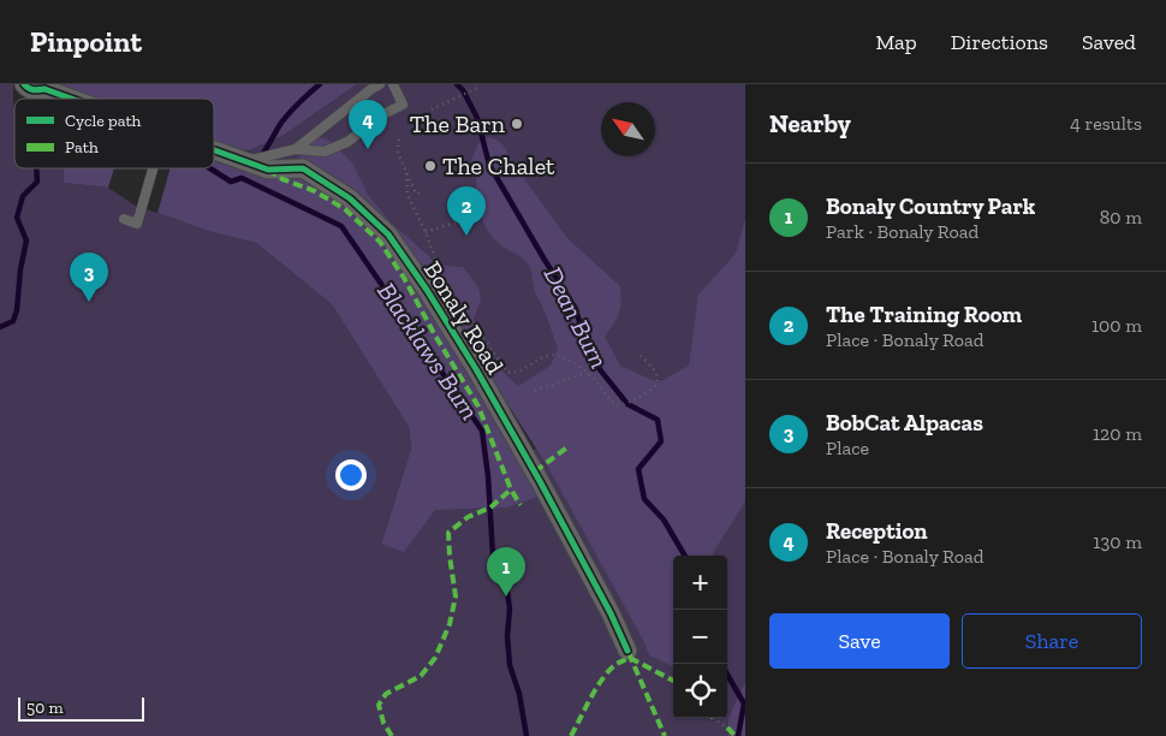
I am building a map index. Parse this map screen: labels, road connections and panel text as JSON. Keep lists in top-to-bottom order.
{
  "streets": {
    "street": ["Bonaly Road"]
  },
  "water": ["Dean Burn", "Blacklaws Burn"],
  "places": ["The Barn", "The Chalet"],
  "legend": ["Cycle path", "Path"],
  "scale_bar": "50 m",
  "north": "top left",
  "page": {
    "header": "Pinpoint",
    "nav": ["Map", "Directions", "Saved"],
    "heading": ["Nearby", "4 results"],
    "pins": [
      "4",
      "2",
      "3",
      "1"
    ],
    "list": [
      {
        "mark": "1",
        "name": "Bonaly Country Park",
        "note": "Park · Bonaly Road",
        "value": "80 m"
      },
      {
        "mark": "2",
        "name": "The Training Room",
        "note": "Place · Bonaly Road",
        "value": "100 m"
      },
      {
        "mark": "3",
        "name": "BobCat Alpacas",
        "note": "Place",
        "value": "120 m"
      },
      {
        "mark": "4",
        "name": "Reception",
        "note": "Place · Bonaly Road",
        "value": "130 m"
      }
    ],
    "map_buttons": ["+", "−"],
    "buttons": ["Save", "Share"],
    "scale": "50 m"
  }
}
